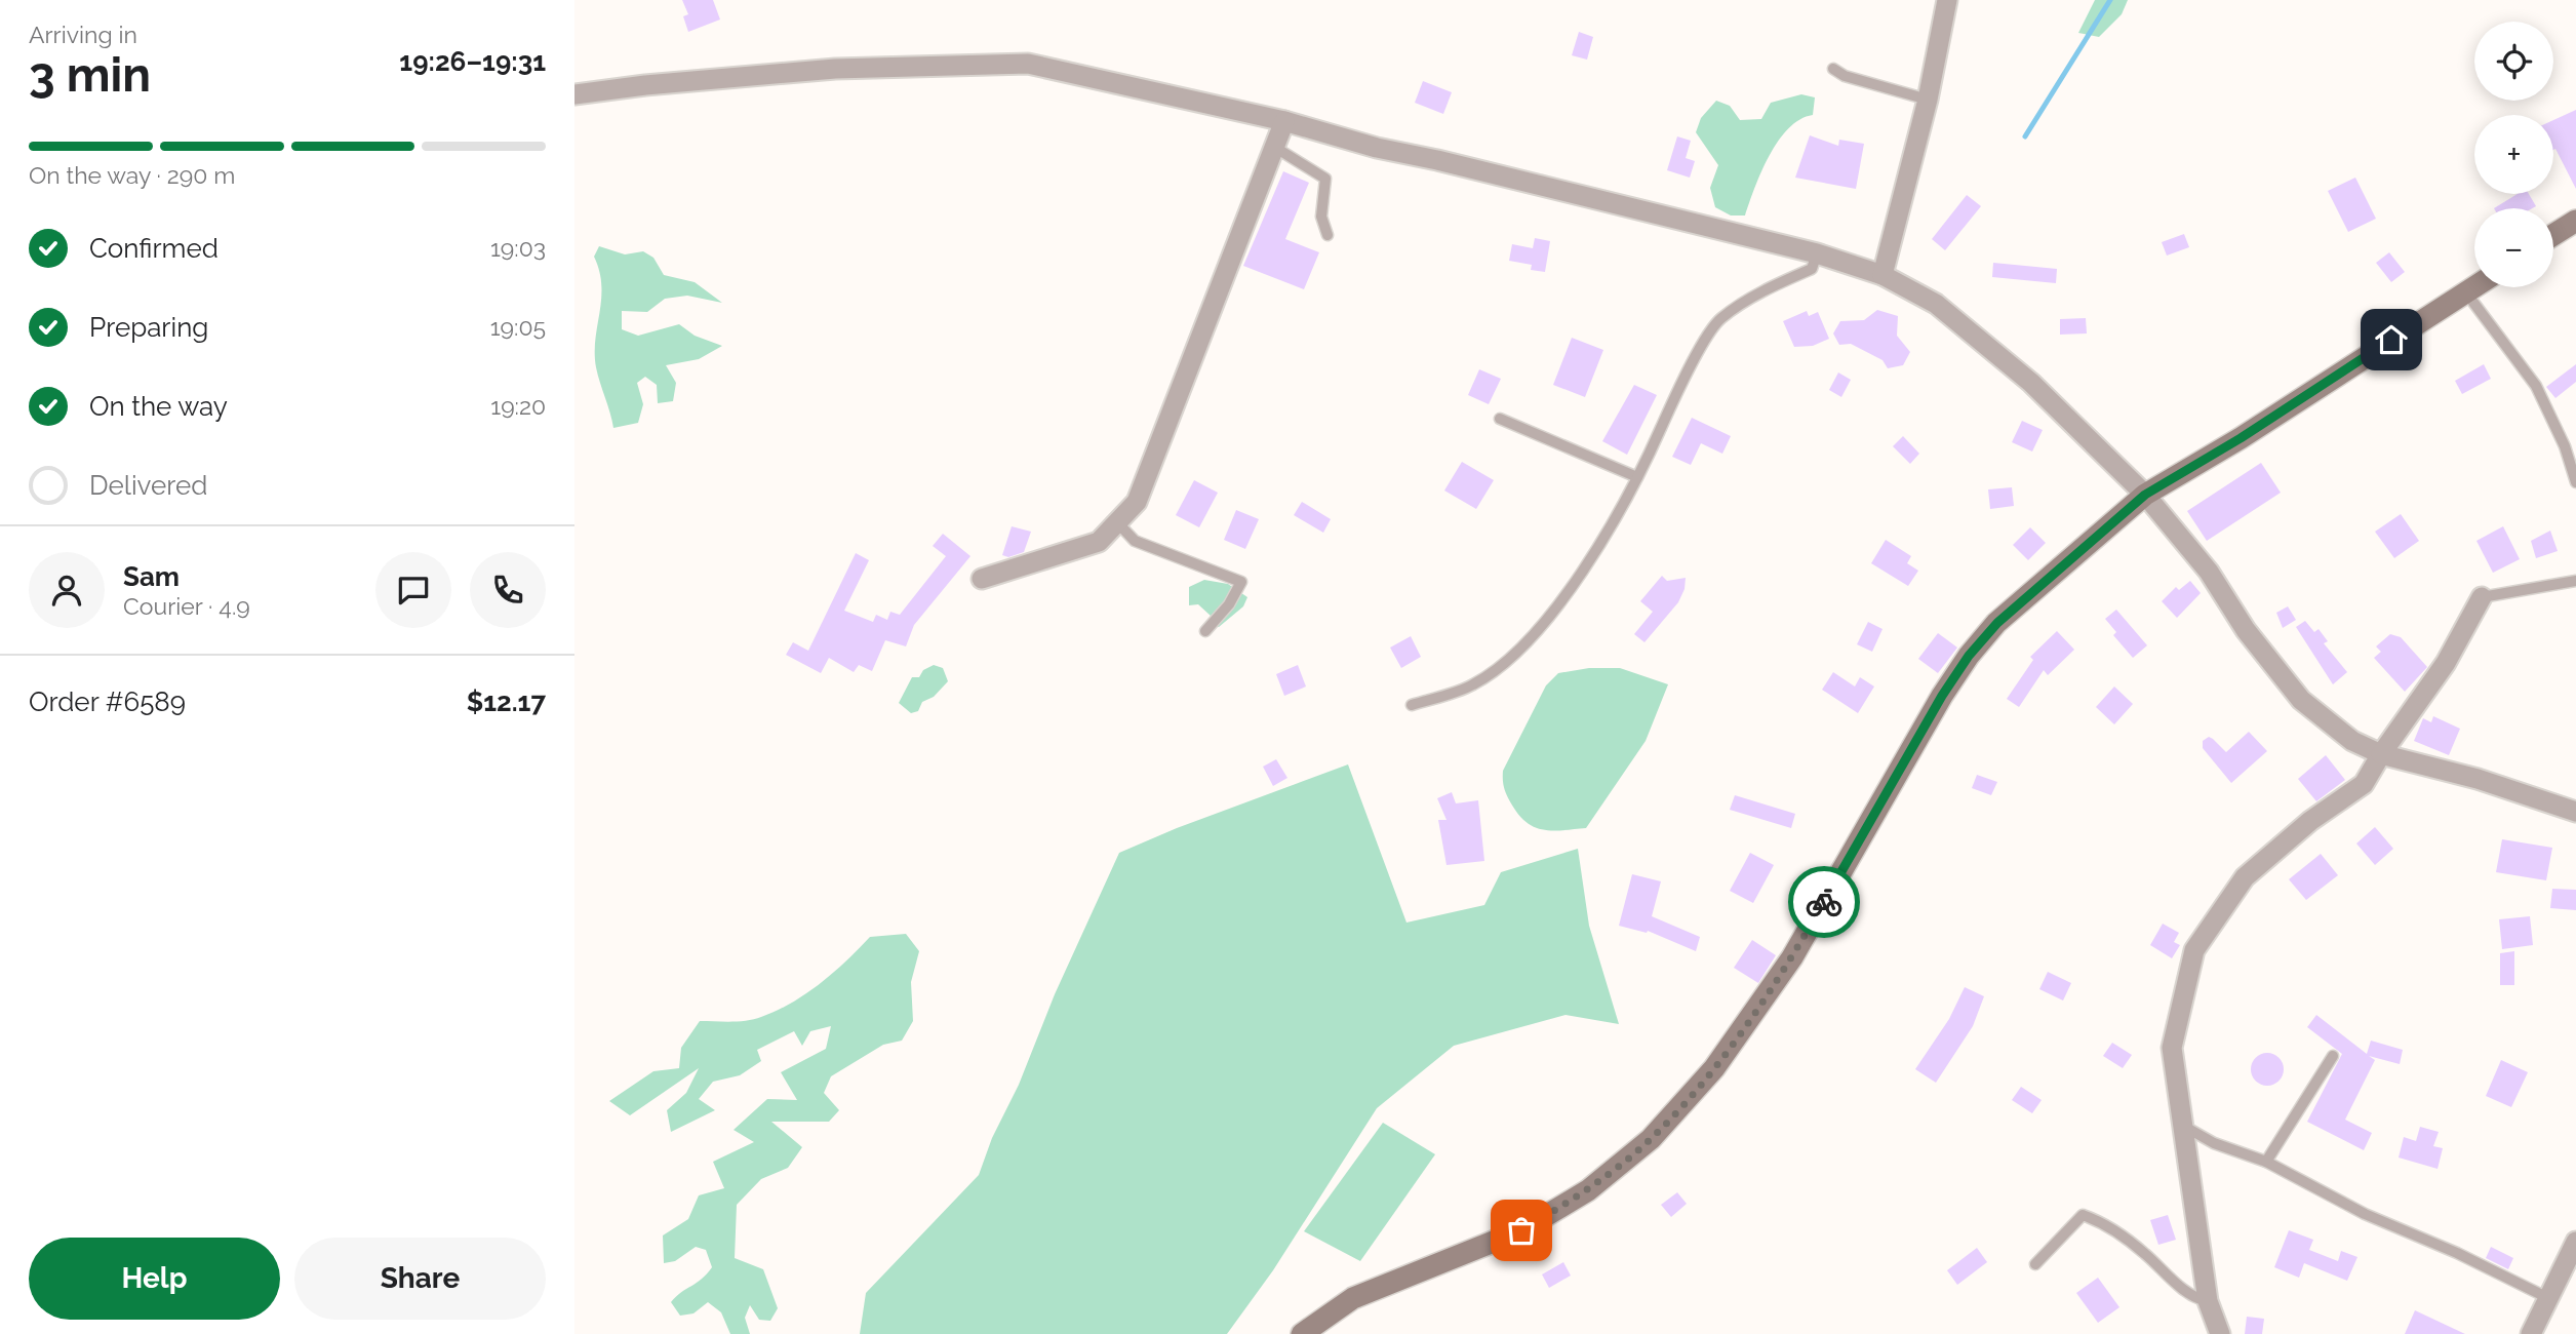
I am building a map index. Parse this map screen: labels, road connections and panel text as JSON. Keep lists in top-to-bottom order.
{
  "page": {
    "heading": ["3 min", "Arriving in", "19:26–19:31"],
    "panel": [
      "Sam",
      "Courier · 4.9",
      "Order #6589",
      "$12.17"
    ],
    "map_buttons": ["+", "−"],
    "bar": "On the way · 290 m",
    "list": [
      ["Confirmed", "19:03"],
      ["Preparing", "19:05"],
      ["On the way", "19:20"],
      "Delivered"
    ],
    "buttons": ["Help", "Share"]
  }
}
